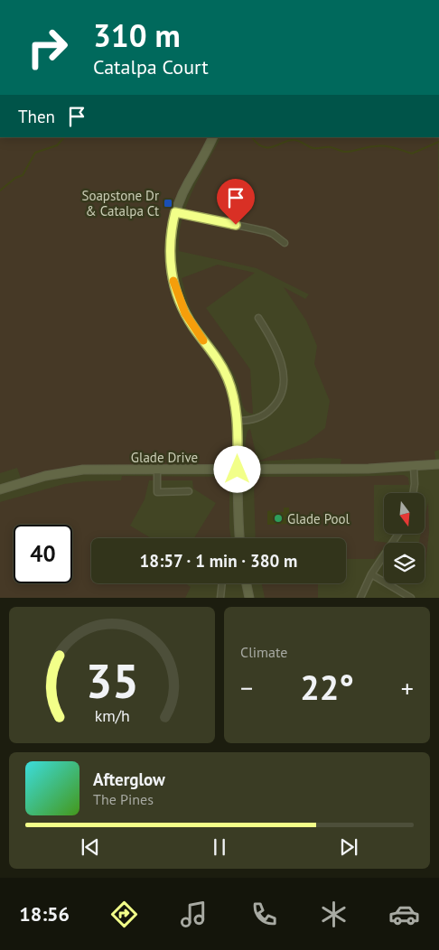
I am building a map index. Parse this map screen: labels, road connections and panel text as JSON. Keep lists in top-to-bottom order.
{
  "streets": {
    "street": ["Glade Drive"]
  },
  "places": {
    "transit": ["Soapstone Dr & Catalpa Ct"],
    "other": ["Glade Pool"]
  },
  "north": "bottom",
  "page": {
    "turn": ["310 m", "Catalpa Court"],
    "then": "Then",
    "limit": "40",
    "trip": "18:57 · 1 min · 380 m",
    "tile": "Climate",
    "heat": ["−", "22°", "+"],
    "song": ["Afterglow", "The Pines"],
    "tabs": "18:56",
    "gauge": ["35", "km/h"]
  }
}
